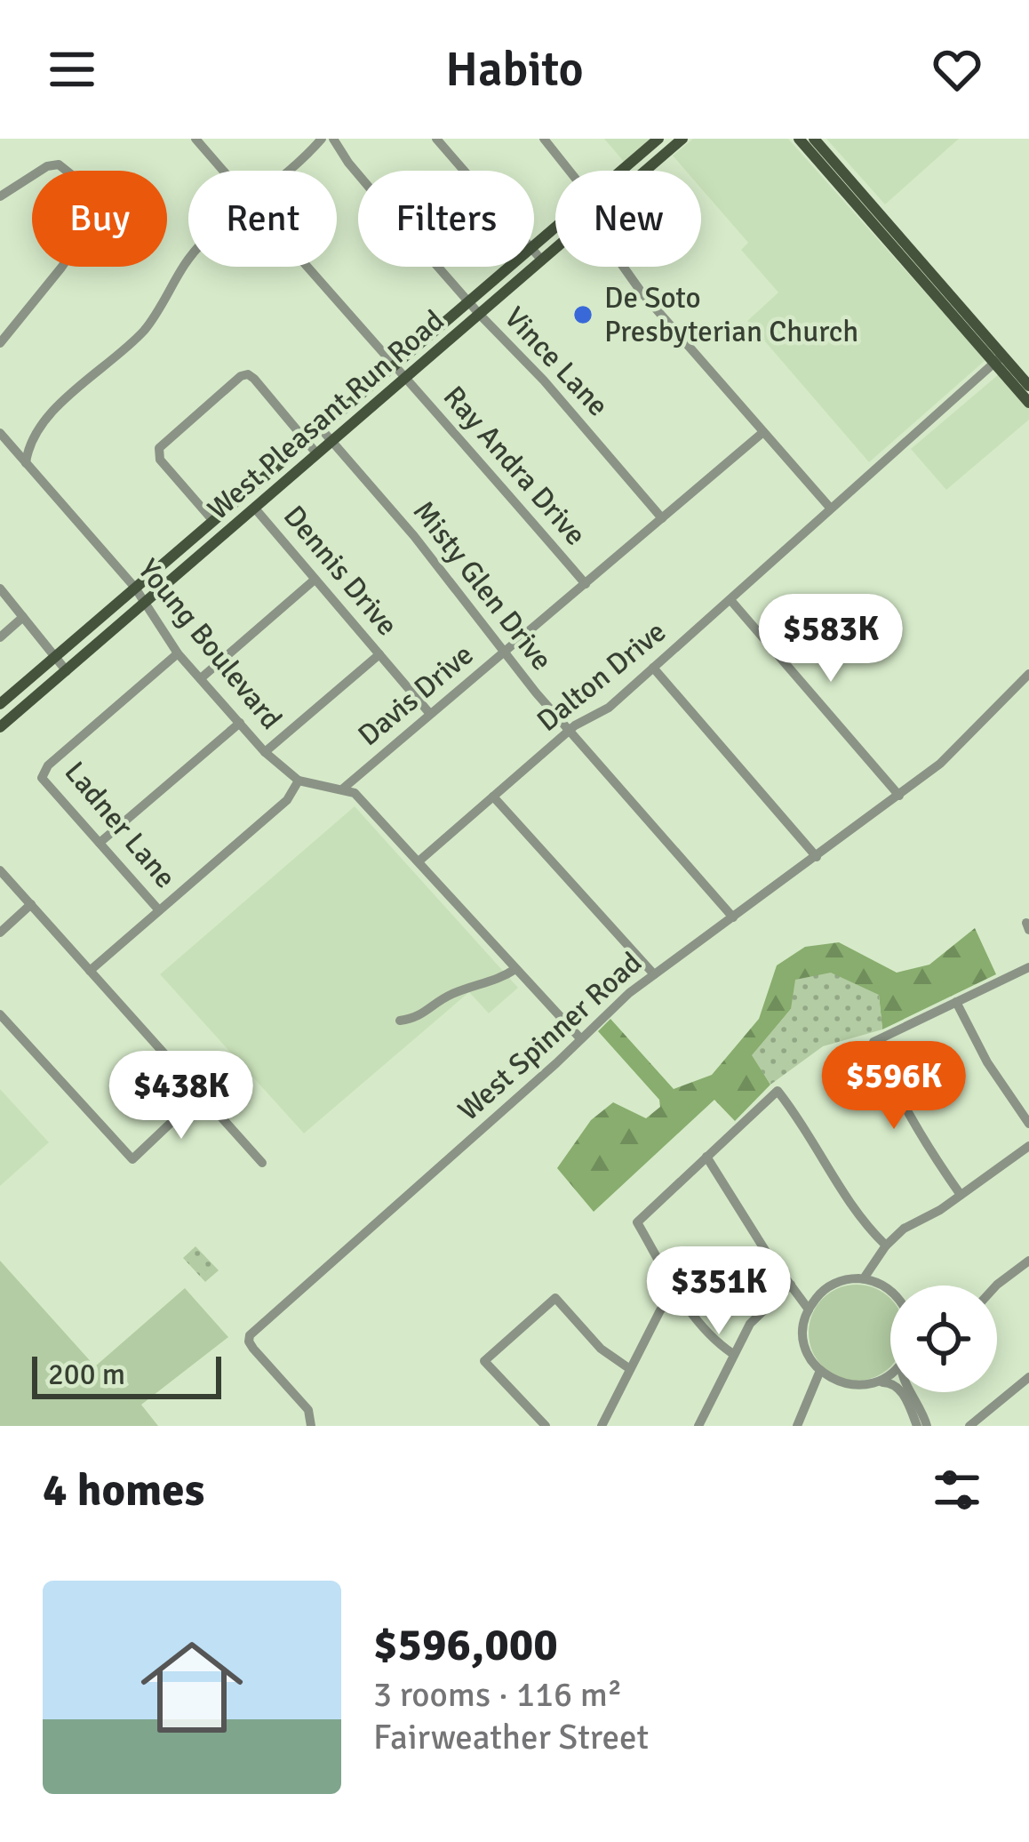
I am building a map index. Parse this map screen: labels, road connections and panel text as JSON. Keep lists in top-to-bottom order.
{
  "streets": {
    "main road": ["West Pleasant Run Road"],
    "street": [
      "Vince Lane",
      "Ray Andra Drive",
      "Dennis Drive",
      "Misty Glen Drive",
      "Young Boulevard",
      "Dalton Drive",
      "Davis Drive",
      "Ladner Lane",
      "West Spinner Road"
    ]
  },
  "crossings": [
    ["Vince Lane", "West Pleasant Run Road"],
    ["Vince Lane", "Davis Drive"],
    ["West Pleasant Run Road", "Ray Andra Drive"],
    ["West Pleasant Run Road", "Dennis Drive"],
    ["West Pleasant Run Road", "Misty Glen Drive"],
    ["West Pleasant Run Road", "Young Boulevard"],
    ["Ray Andra Drive", "Davis Drive"],
    ["Dennis Drive", "Davis Drive"],
    ["Misty Glen Drive", "Dalton Drive"],
    ["Misty Glen Drive", "Davis Drive"],
    ["Misty Glen Drive", "West Spinner Road"],
    ["Young Boulevard", "Ladner Lane"]
  ],
  "places": ["De Soto Presbyterian Church"],
  "scale_bar": "200 m",
  "page": {
    "header": "Habito",
    "chip": [
      "Buy",
      "Rent",
      "Filters",
      "New"
    ],
    "price": [
      "$583K",
      "$596K",
      "$438K",
      "$351K"
    ],
    "scale": "200 m",
    "heading": "4 homes",
    "list": [
      {
        "name": "$596,000",
        "note": "3 rooms · 116 m² · Fairweather Street"
      }
    ]
  }
}
